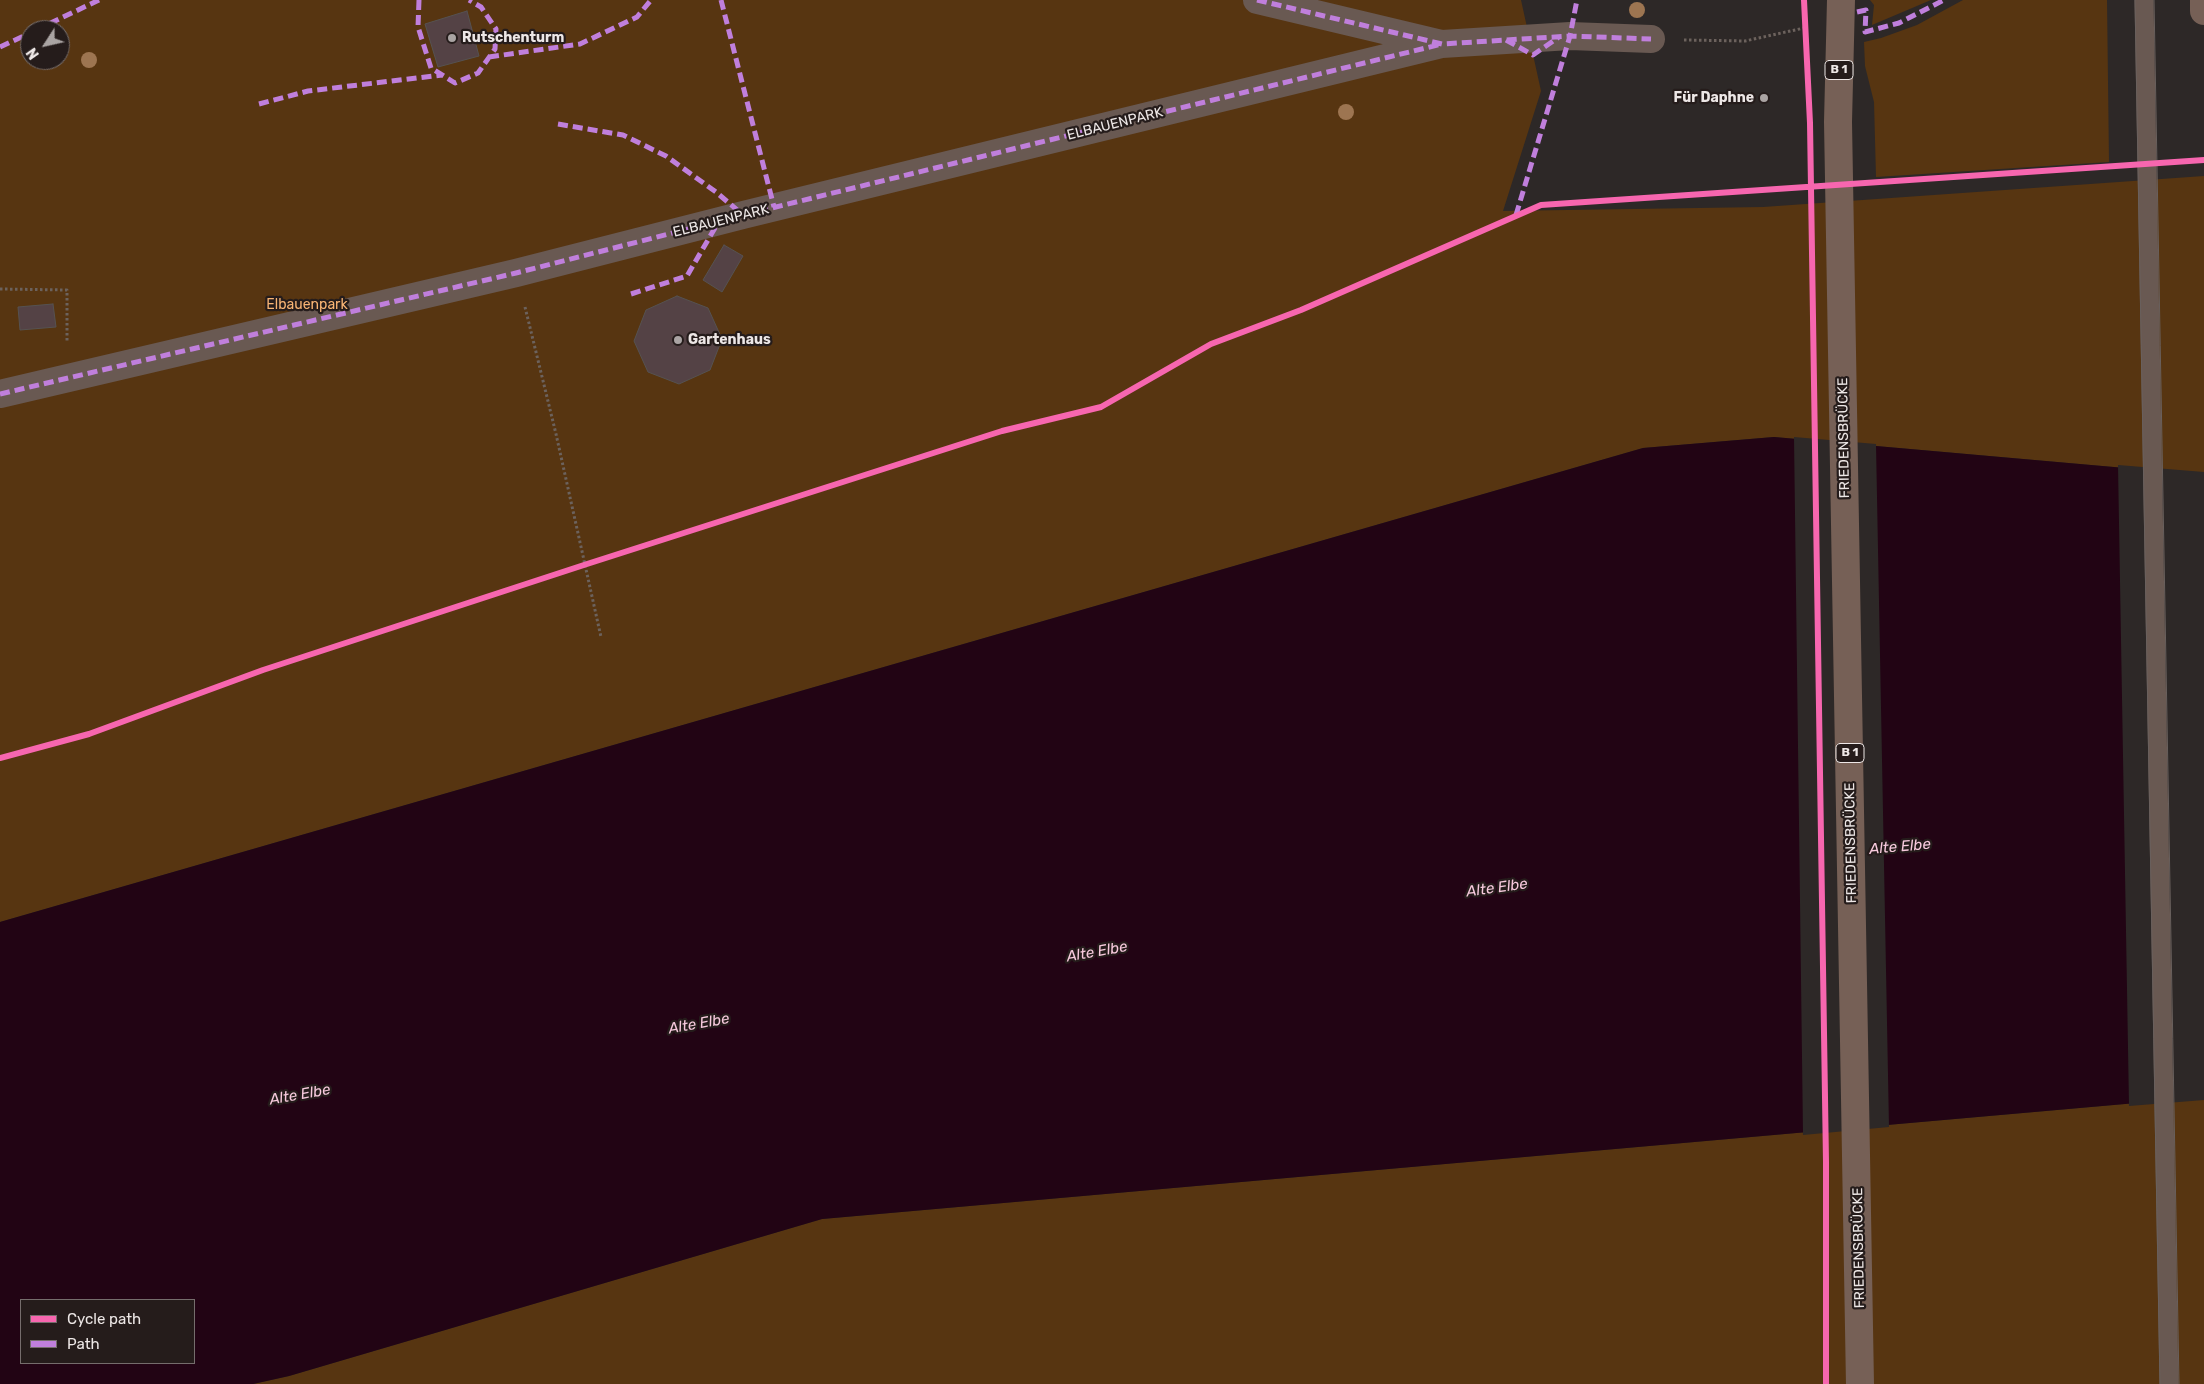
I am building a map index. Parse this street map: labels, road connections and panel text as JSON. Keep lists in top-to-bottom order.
{
  "streets": {
    "main road": ["B 1", "FRIEDENSBRÜCKE"],
    "street": ["ELBAUENPARK"]
  },
  "water": ["Alte Elbe"],
  "parks": ["Elbauenpark"],
  "places": ["Rutschenturm", "Für Daphne", "Gartenhaus"],
  "legend": ["Cycle path", "Path"],
  "north": "bottom left"
}
